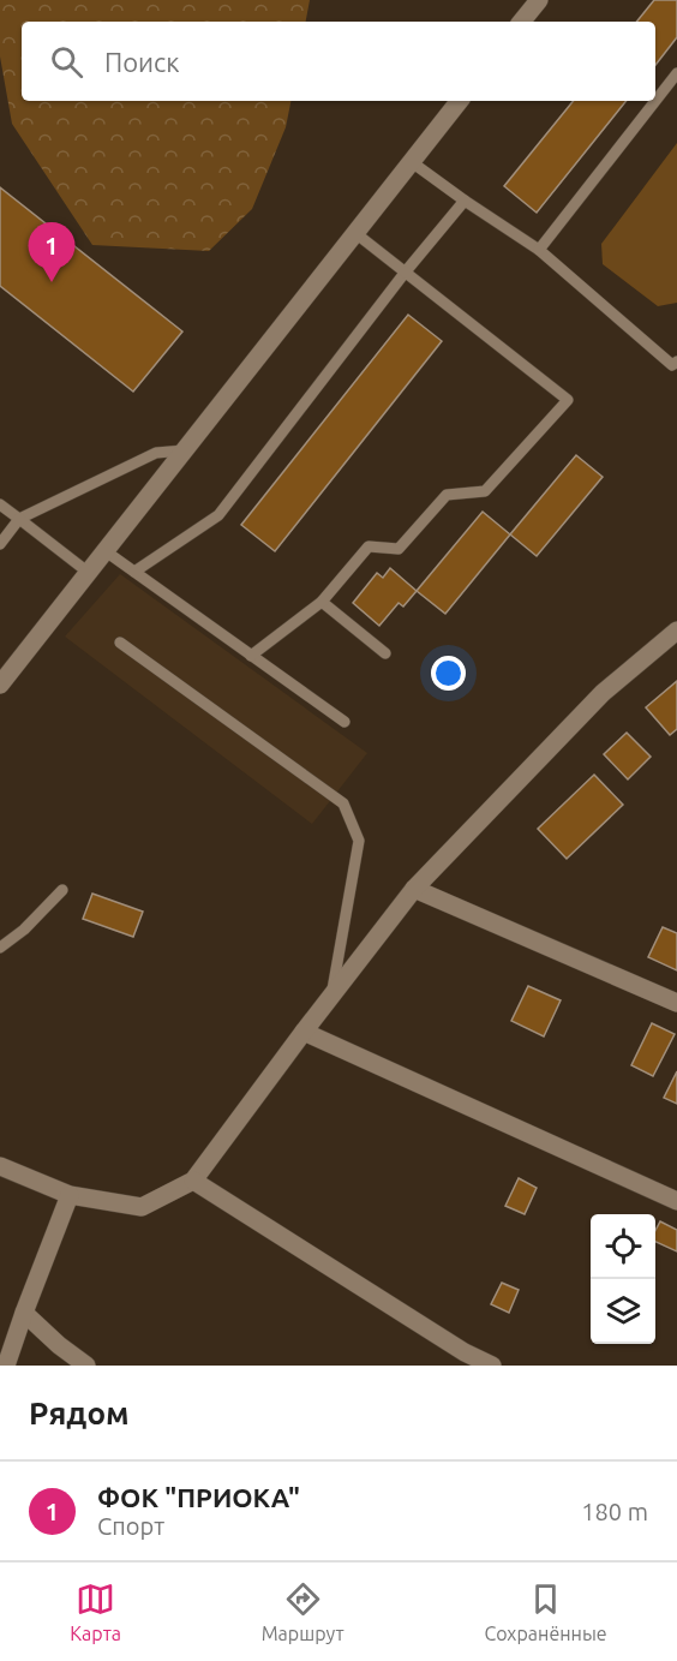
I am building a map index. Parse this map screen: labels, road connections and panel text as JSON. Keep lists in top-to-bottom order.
{
  "page": {
    "search": "Поиск",
    "pins": "1",
    "heading": "Рядом",
    "list": [
      {
        "mark": "1",
        "name": "ФОК \"ПРИОКА\"",
        "note": "Спорт",
        "value": "180 m"
      }
    ],
    "nav": ["Карта", "Маршрут", "Сохранённые"]
  }
}
